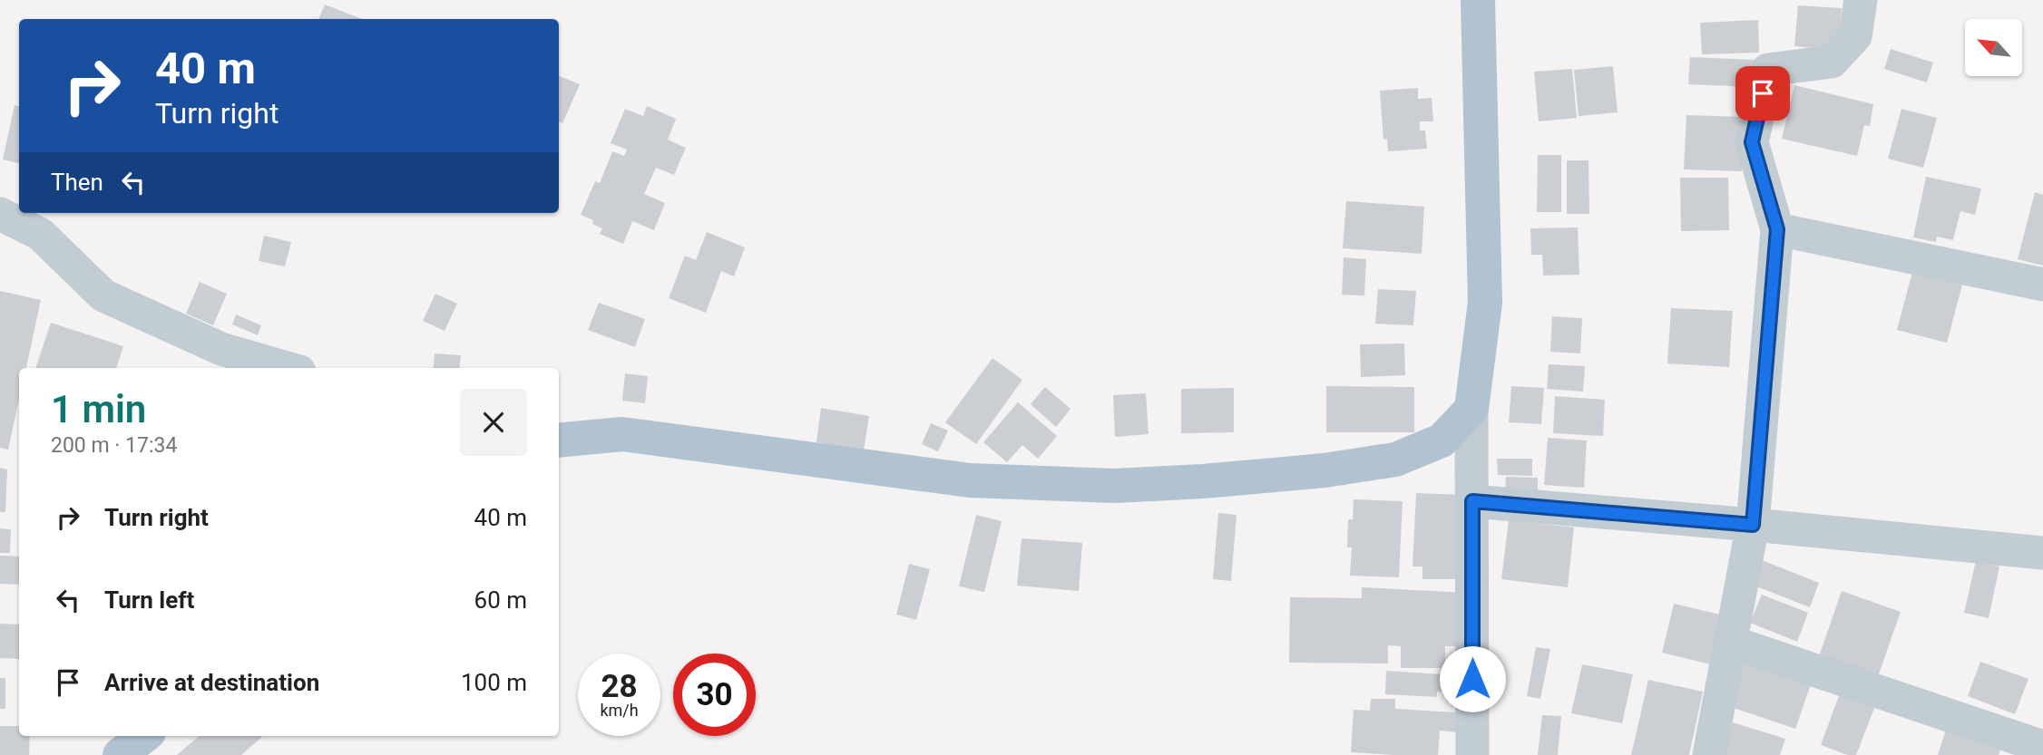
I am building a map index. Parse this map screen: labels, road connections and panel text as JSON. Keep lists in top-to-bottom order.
{
  "north": "top left",
  "page": {
    "turn": ["40 m", "Turn right"],
    "then": "Then",
    "heading": ["1 min", "200 m · 17:34"],
    "list": [
      {
        "name": "Turn right",
        "value": "40 m"
      },
      {
        "name": "Turn left",
        "value": "60 m"
      },
      {
        "name": "Arrive at destination",
        "value": "100 m"
      }
    ],
    "speed": "28 km/h",
    "limit": "30"
  }
}
